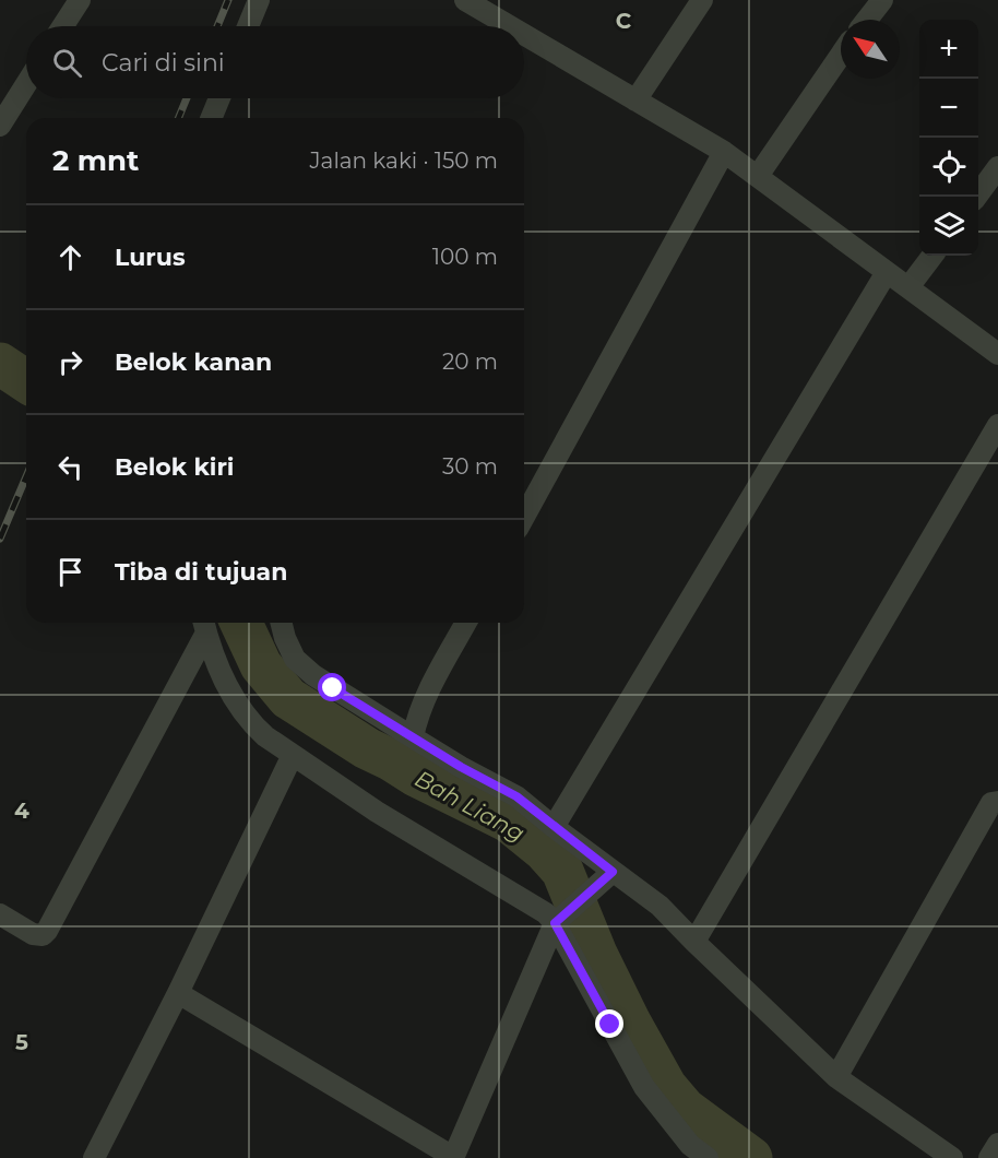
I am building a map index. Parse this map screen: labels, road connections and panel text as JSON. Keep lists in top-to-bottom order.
{
  "water": ["Bah Liang"],
  "north": "top left",
  "page": {
    "map_buttons": ["+", "−"],
    "search": "Cari di sini",
    "heading": ["2 mnt", "Jalan kaki · 150 m"],
    "list": [
      ["Lurus", "100 m"],
      ["Belok kanan", "20 m"],
      ["Belok kiri", "30 m"],
      "Tiba di tujuan"
    ]
  },
  "grid": {
    "columns": ["C"],
    "rows": ["4", "5"]
  }
}
